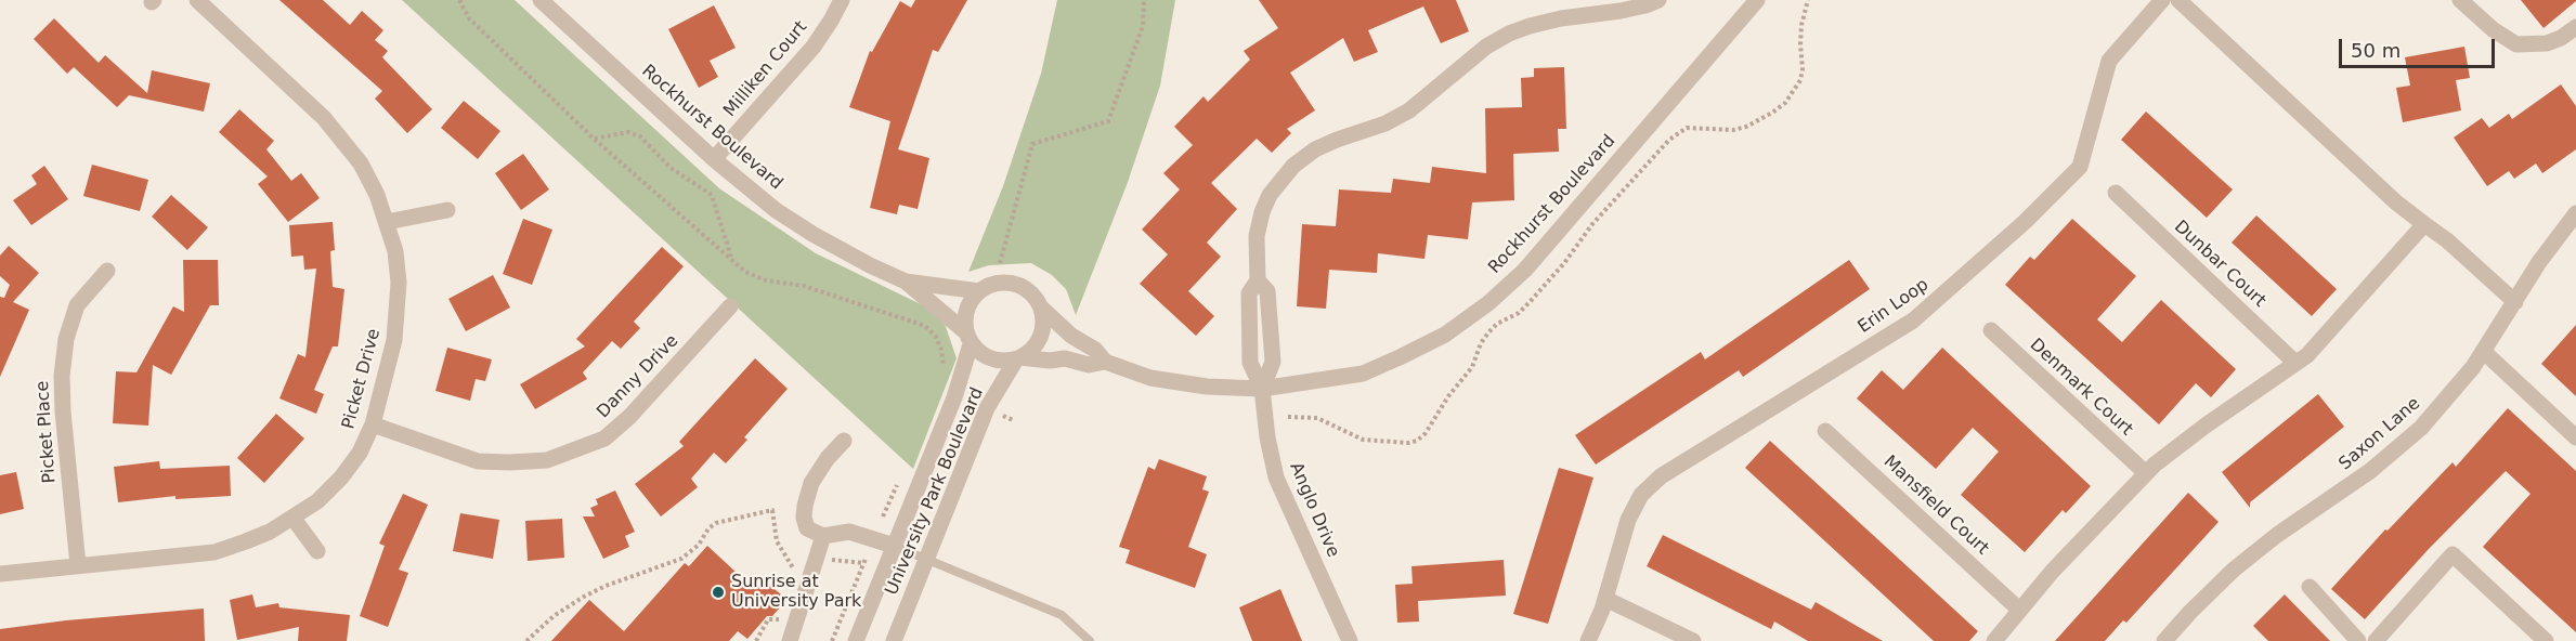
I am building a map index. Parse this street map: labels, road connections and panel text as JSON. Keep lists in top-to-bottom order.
{
  "streets": {
    "street": [
      "Milliken Court",
      "Rockhurst Boulevard",
      "Dunbar Court",
      "Erin Loop",
      "Danny Drive",
      "Picket Drive",
      "Denmark Court",
      "Picket Place",
      "Saxon Lane",
      "University Park Boulevard",
      "Mansfield Court",
      "Anglo Drive"
    ]
  },
  "crossings": [
    ["Milliken Court", "Rockhurst Boulevard"],
    ["Rockhurst Boulevard", "University Park Boulevard"],
    ["Rockhurst Boulevard", "Anglo Drive"],
    ["Danny Drive", "Picket Drive"],
    ["Picket Drive", "Picket Place"]
  ],
  "places": ["Sunrise at University Park"],
  "scale_bar": "50 m"
}
